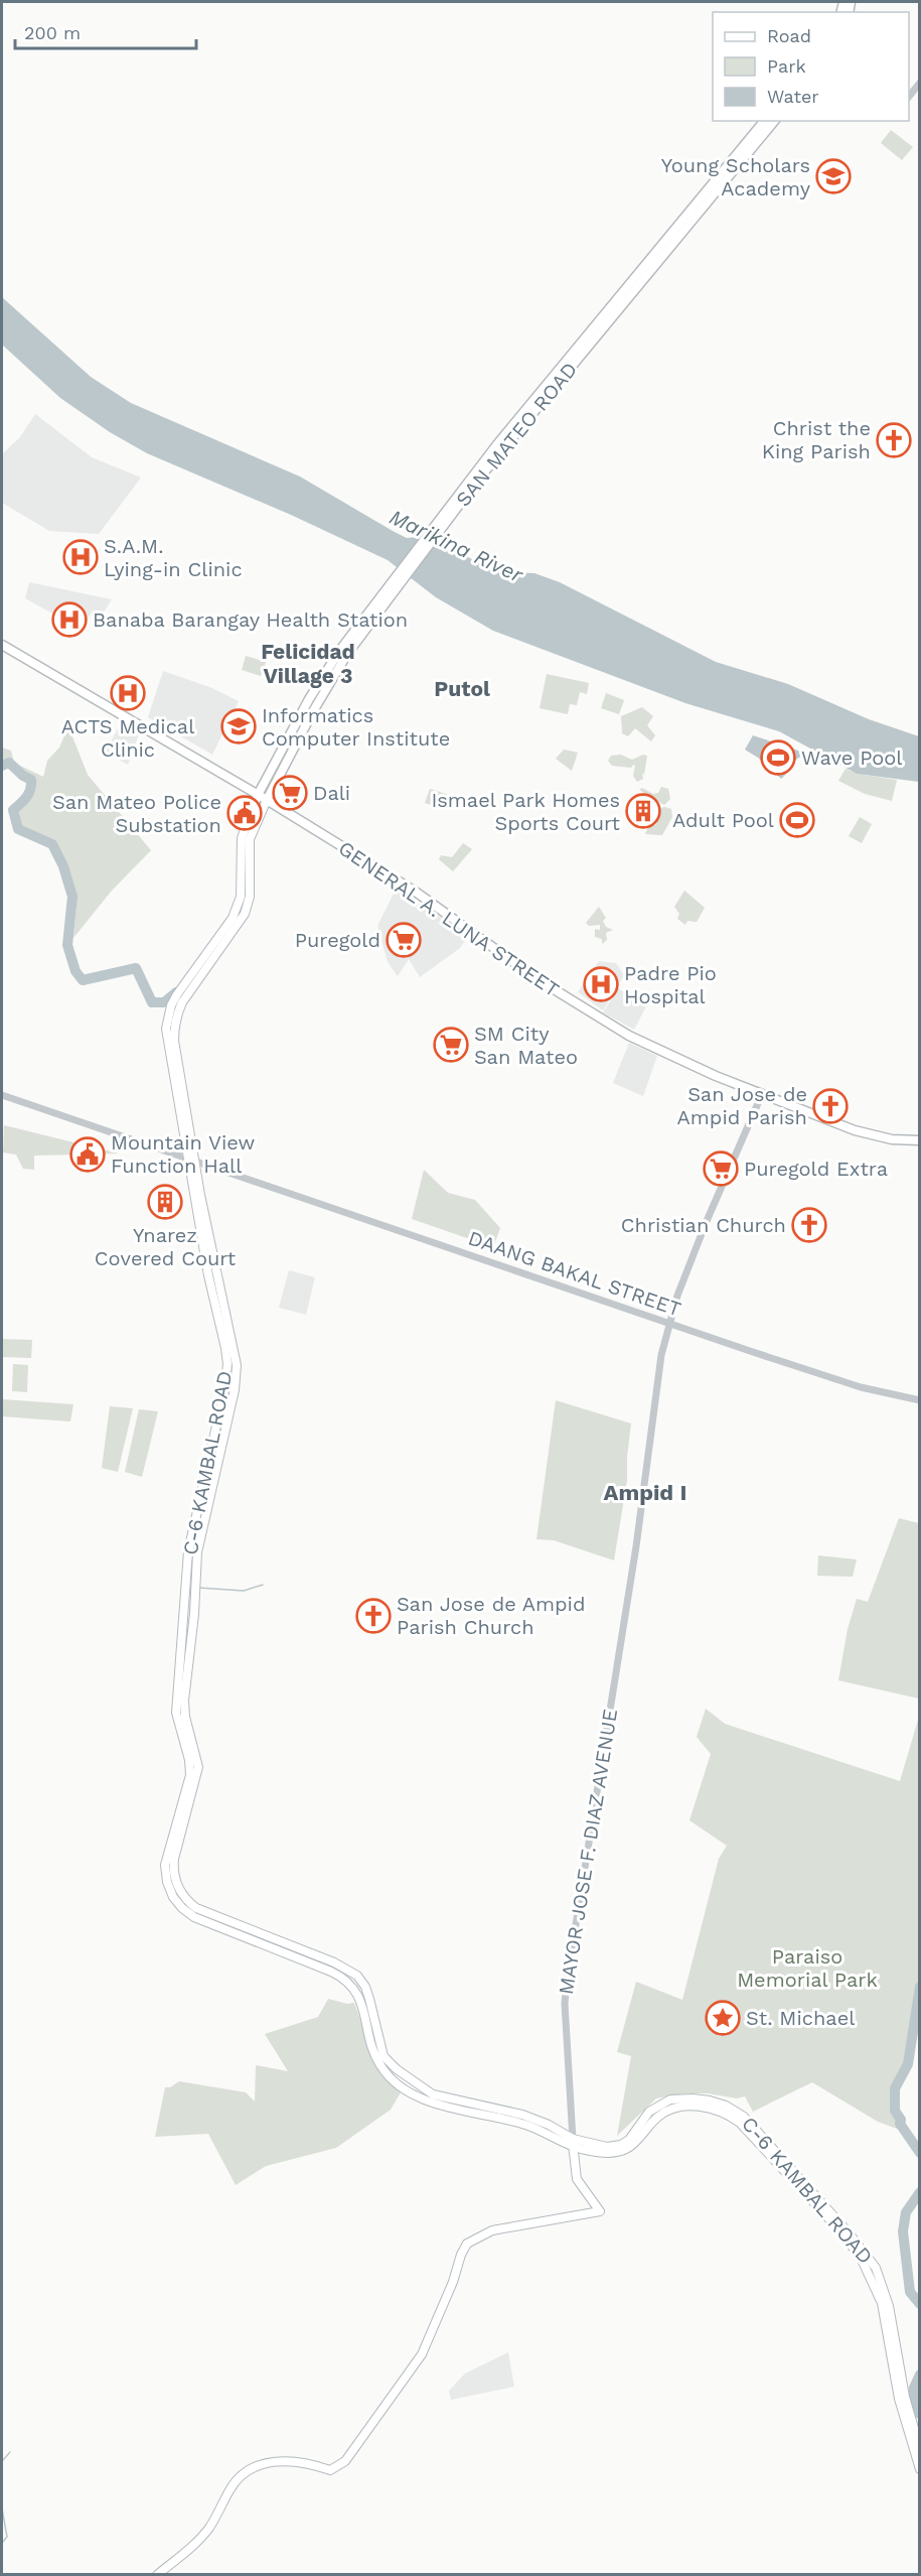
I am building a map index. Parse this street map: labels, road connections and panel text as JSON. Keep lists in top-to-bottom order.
{
  "streets": {
    "main road": [
      "SAN MATEO ROAD",
      "GENERAL A. LUNA STREET",
      "C-6 KAMBAL ROAD",
      "MAYOR JOSE F. DIAZ AVENUE"
    ],
    "street": ["DAANG BAKAL STREET"]
  },
  "crossings": [
    ["SAN MATEO ROAD", "GENERAL A. LUNA STREET"],
    ["SAN MATEO ROAD", "C-6 KAMBAL ROAD"],
    ["GENERAL A. LUNA STREET", "C-6 KAMBAL ROAD"],
    ["GENERAL A. LUNA STREET", "MAYOR JOSE F. DIAZ AVENUE"],
    ["DAANG BAKAL STREET", "C-6 KAMBAL ROAD"],
    ["DAANG BAKAL STREET", "MAYOR JOSE F. DIAZ AVENUE"],
    ["C-6 KAMBAL ROAD", "MAYOR JOSE F. DIAZ AVENUE"]
  ],
  "districts": ["Felicidad Village 3", "Putol", "Ampid I"],
  "water": ["Marikina River"],
  "parks": ["Paraiso Memorial Park"],
  "places": {
    "school or university": ["Young Scholars Academy", "Informatics Computer Institute"],
    "church": [
      "Christ the King Parish",
      "San Jose de Ampid Parish",
      "Christian Church",
      "San Jose de Ampid Parish Church"
    ],
    "hospital": [
      "S.A.M. Lying-in Clinic",
      "Banaba Barangay Health Station",
      "ACTS Medical Clinic",
      "Padre Pio Hospital"
    ],
    "sports": ["Wave Pool", "Adult Pool"],
    "supermarket": [
      "Dali",
      "Puregold",
      "SM City San Mateo",
      "Puregold Extra"
    ],
    "building": ["Ismael Park Homes Sports Court", "Ynarez Covered Court"],
    "public building": ["San Mateo Police Substation", "Mountain View Function Hall"],
    "place": ["St. Michael"]
  },
  "legend": ["Road", "Park", "Water"],
  "scale_bar": "200 m"
}
